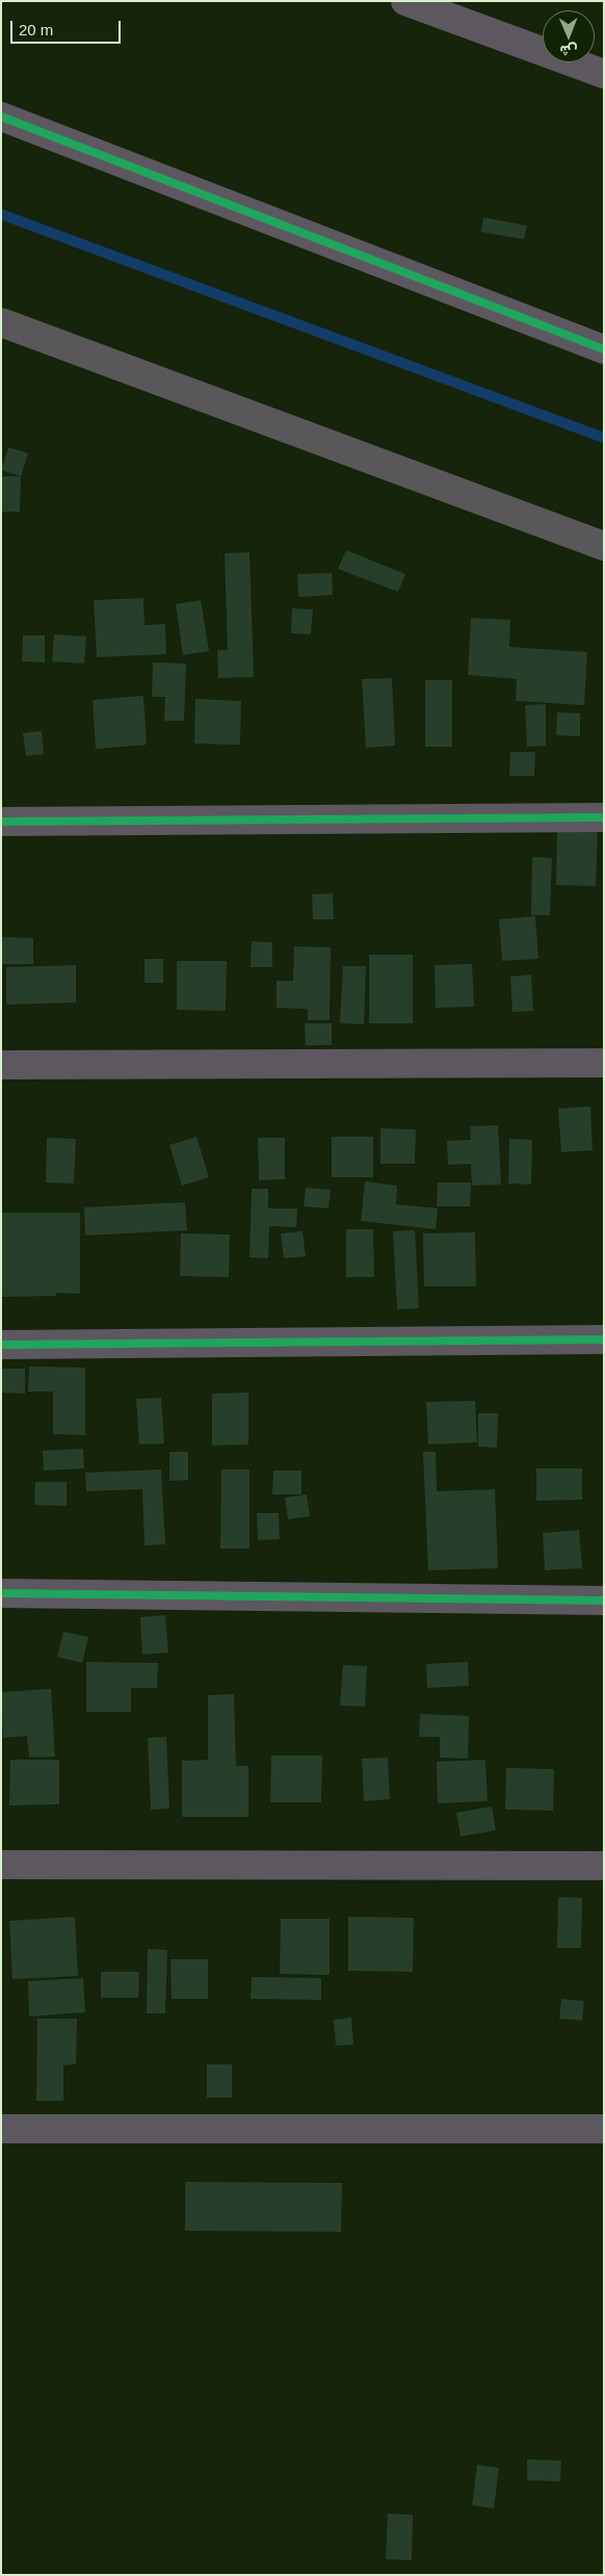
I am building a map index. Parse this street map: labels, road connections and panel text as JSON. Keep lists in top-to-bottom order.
{
  "scale_bar": "20 m",
  "north": "bottom"
}
